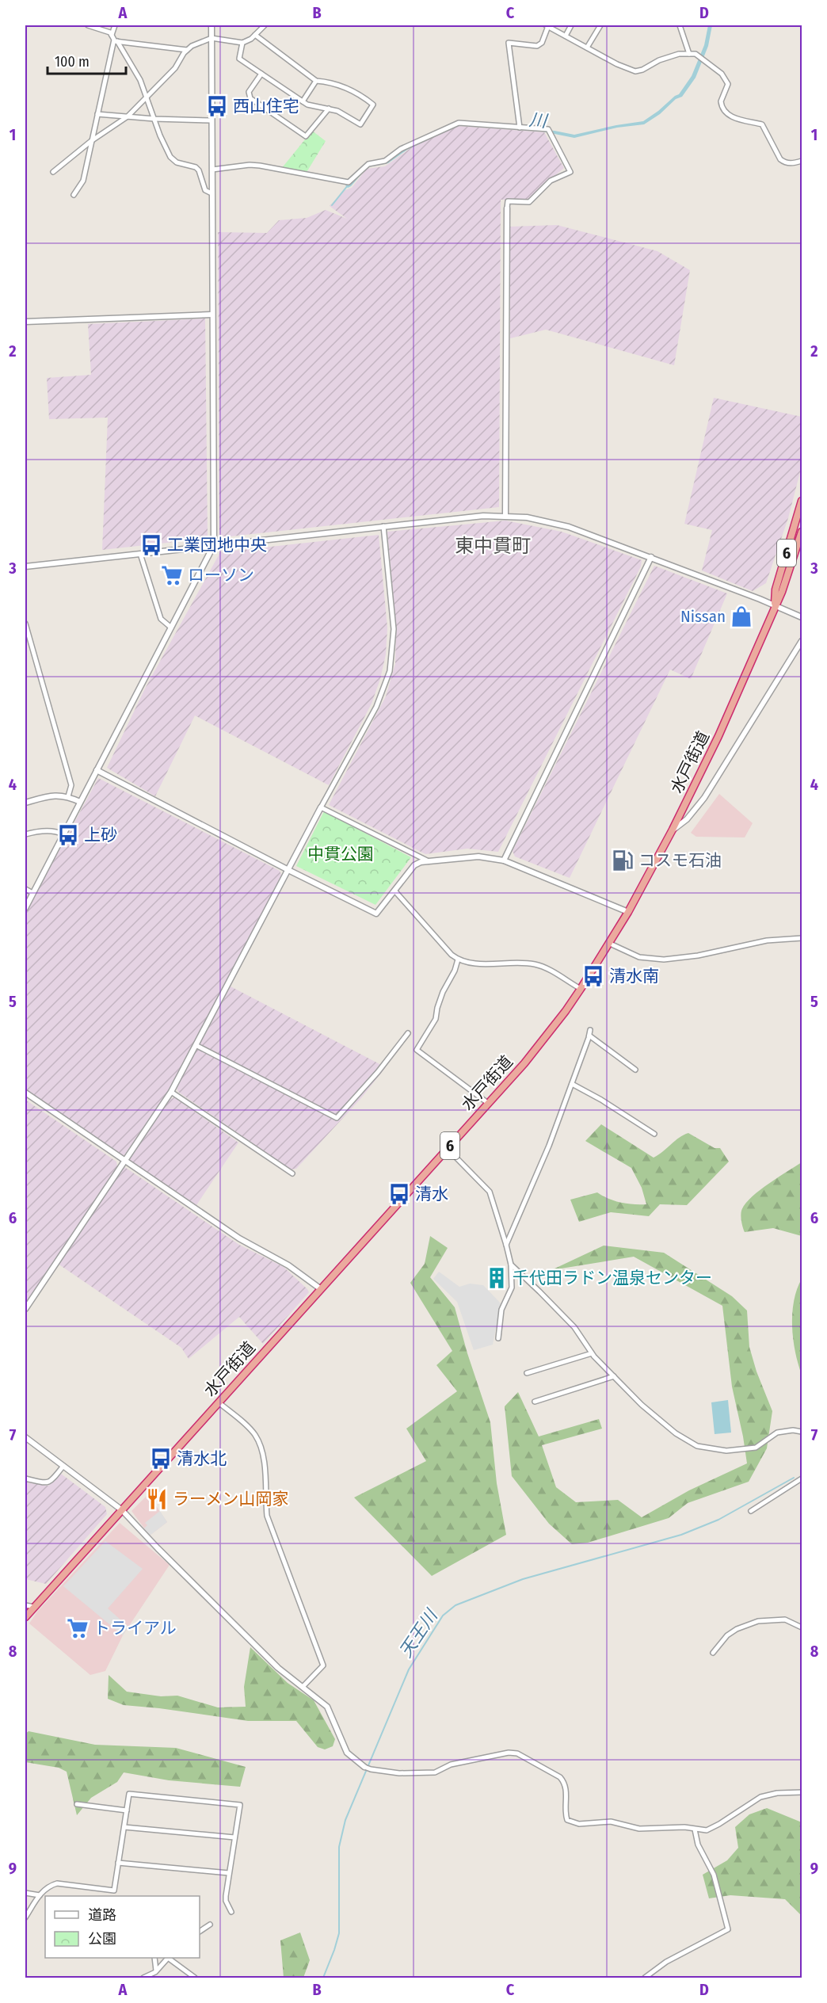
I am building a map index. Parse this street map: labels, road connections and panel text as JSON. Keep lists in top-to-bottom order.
{
  "streets": {
    "highway": ["6", "水戸街道"]
  },
  "districts": ["東中貫町"],
  "water": ["川", "天王川"],
  "parks": ["中貫公園"],
  "places": {
    "bus stop": [
      "西山住宅",
      "工業団地中央",
      "上砂",
      "清水南",
      "清水",
      "清水北"
    ],
    "supermarket": ["ローソン", "トライアル"],
    "shop": ["Nissan"],
    "fuel station": ["コスモ石油"],
    "building": ["千代田ラドン温泉センター"],
    "restaurant": ["ラーメン山岡家"]
  },
  "legend": ["道路", "公園"],
  "scale_bar": "100 m",
  "grid": {
    "columns": [
      "A",
      "B",
      "C",
      "D"
    ],
    "rows": [
      "1",
      "2",
      "3",
      "4",
      "5",
      "6",
      "7",
      "8",
      "9"
    ]
  }
}
